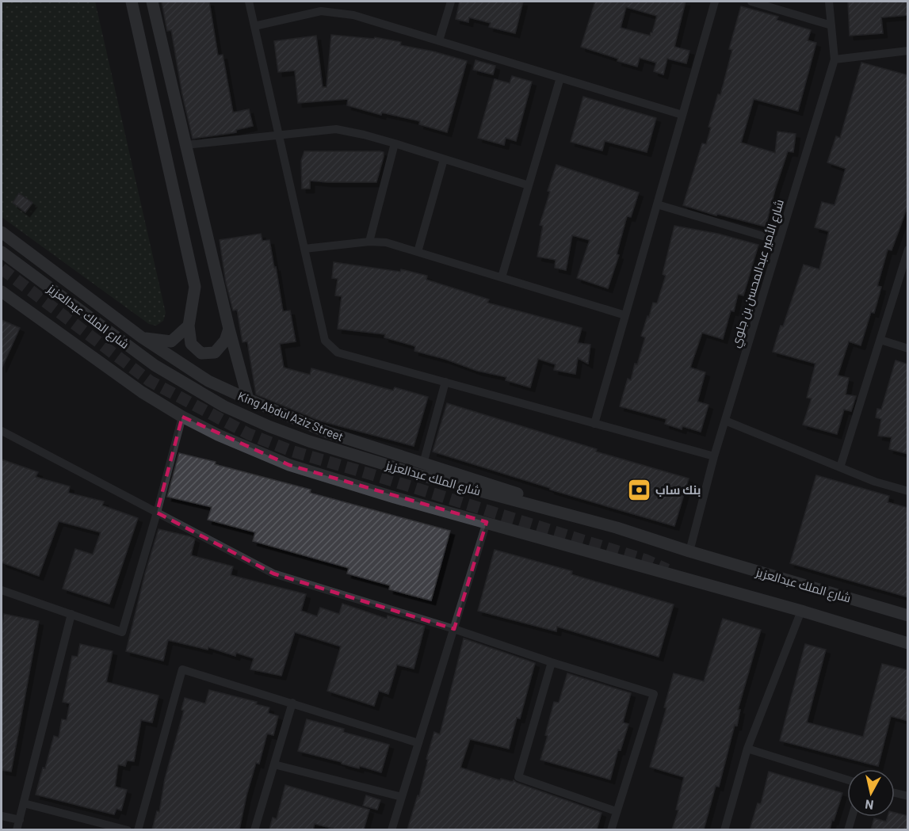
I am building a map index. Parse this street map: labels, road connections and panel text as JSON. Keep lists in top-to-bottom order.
{
  "streets": {
    "street": ["شارع الأمير عبدالمحسن بن جلوي", "شارع الملك عبدالعزيز", "King Abdul Aziz Street"]
  },
  "crossings": [
    ["شارع الأمير عبدالمحسن بن جلوي", "شارع الملك عبدالعزيز"],
    ["شارع الملك عبدالعزيز", "King Abdul Aziz Street"]
  ],
  "places": {
    "bank": ["بنك ساب"]
  },
  "north": "bottom"
}
